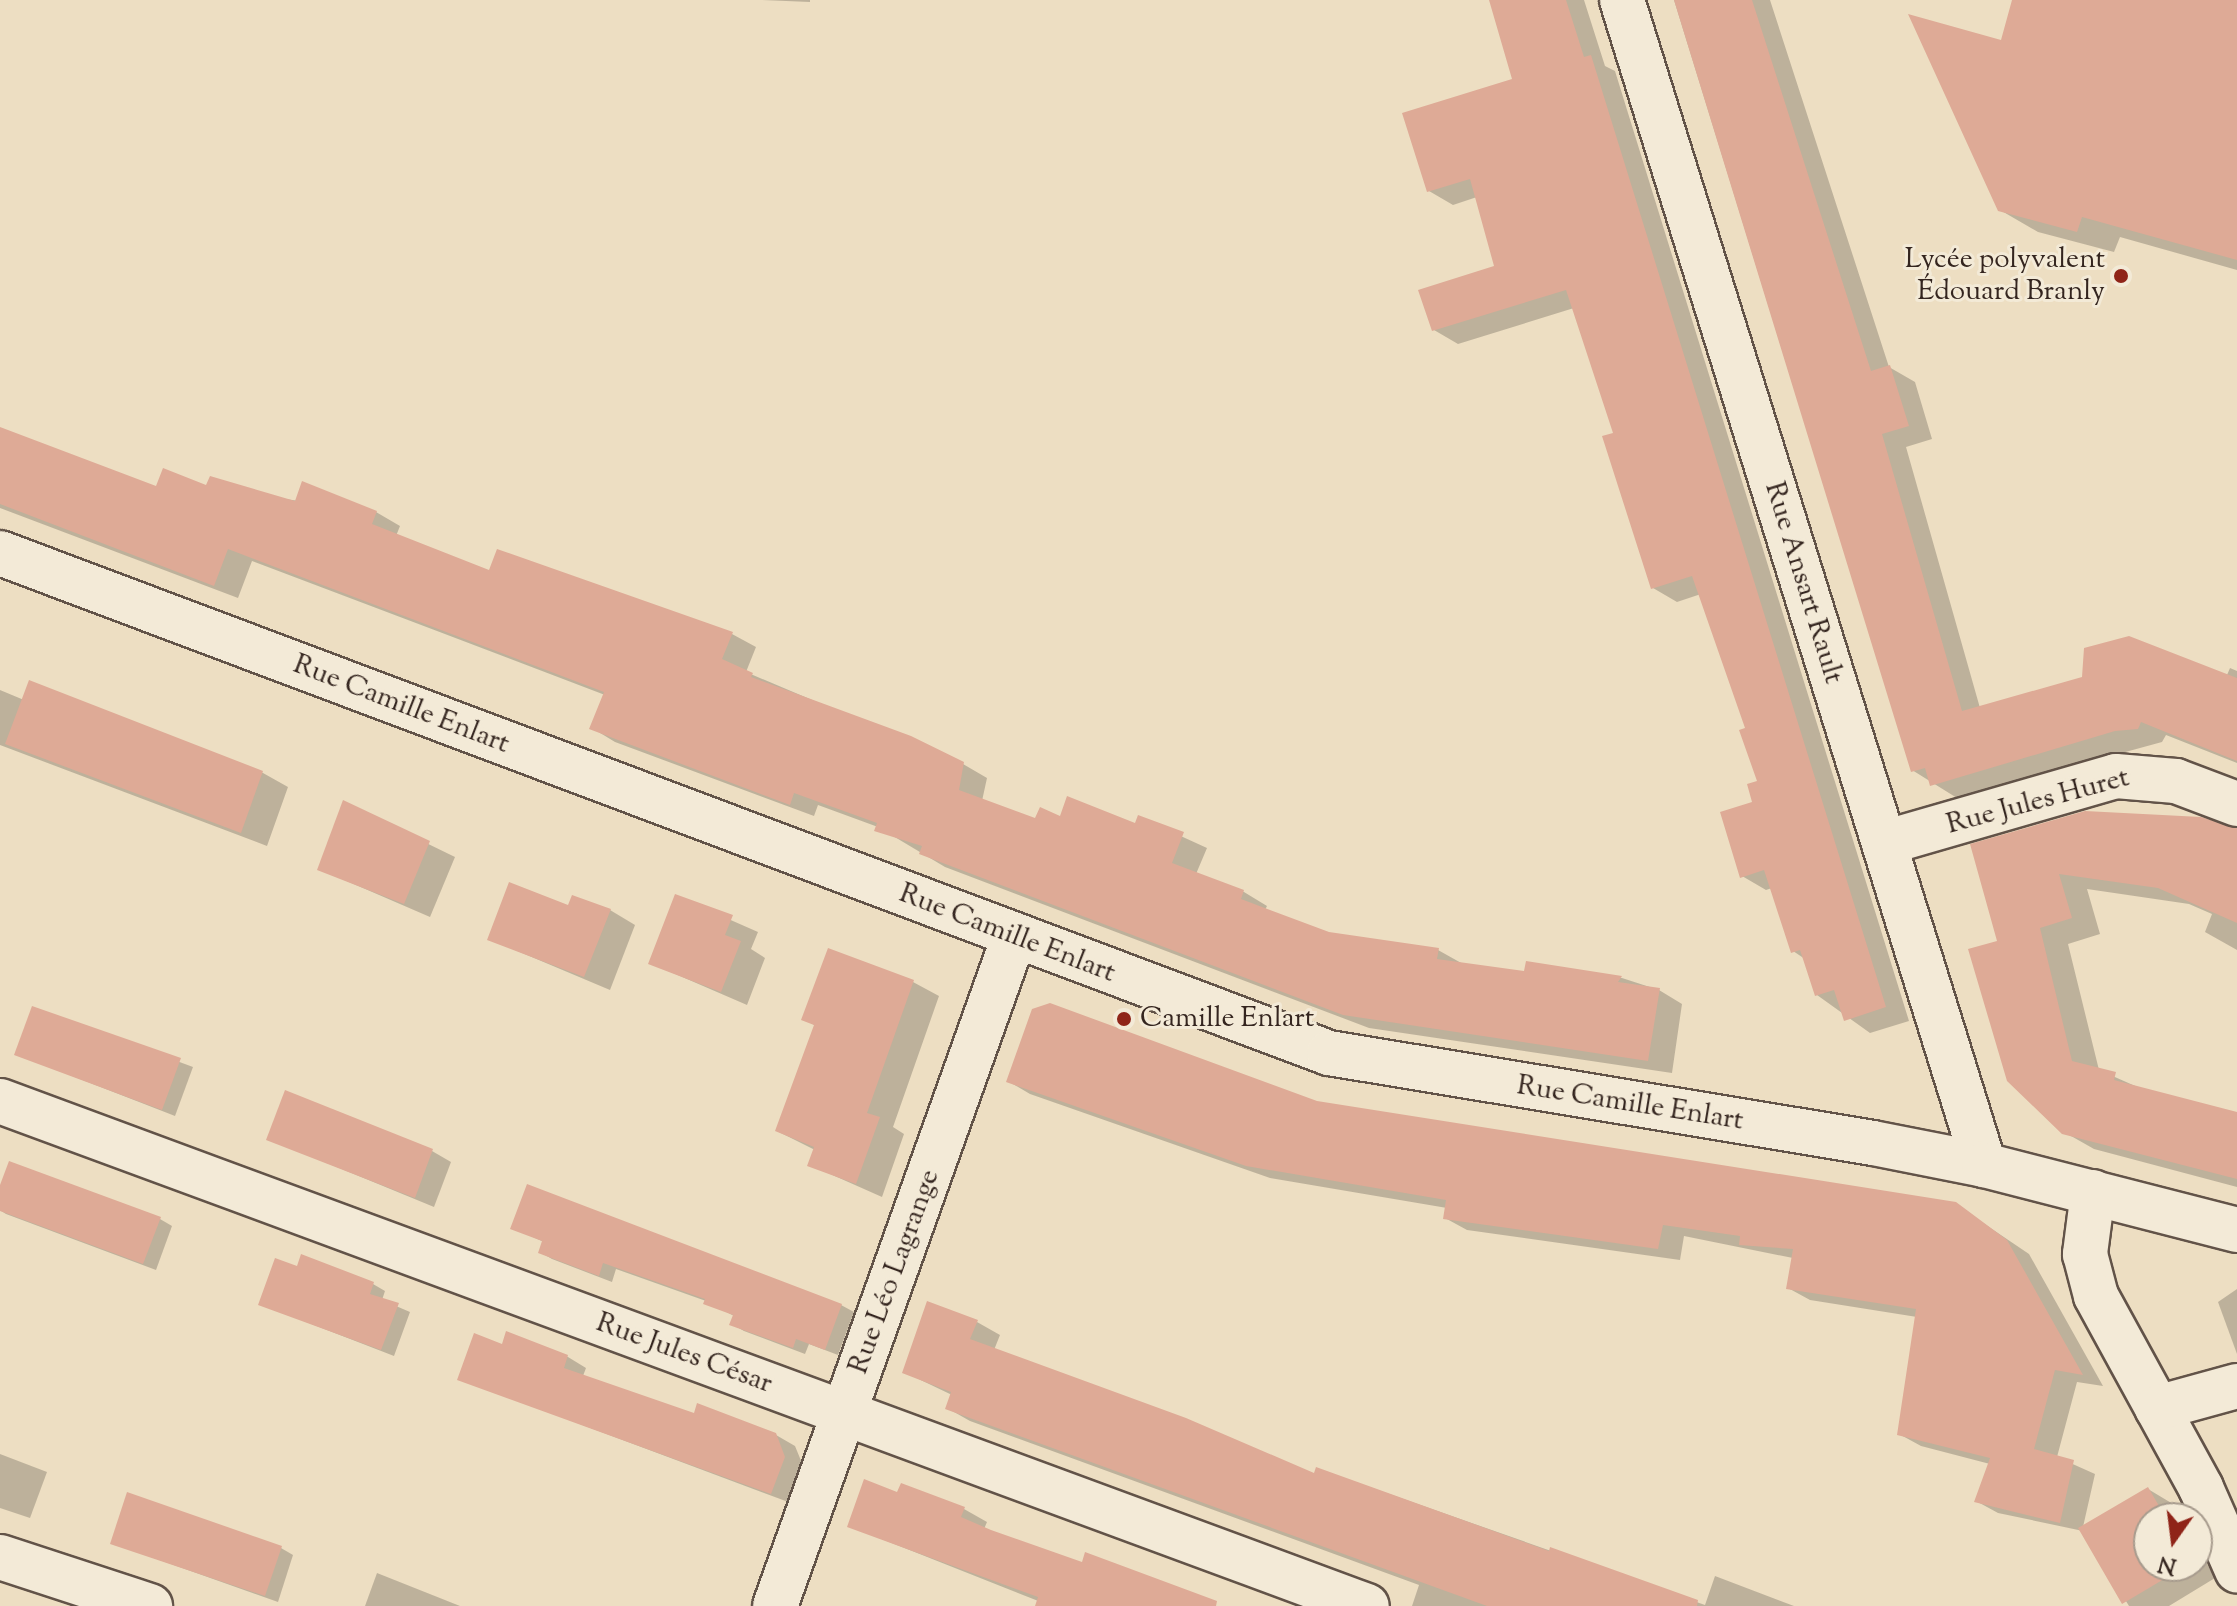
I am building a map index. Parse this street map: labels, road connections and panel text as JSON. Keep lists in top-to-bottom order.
{
  "streets": {
    "street": [
      "Rue Ansart Rault",
      "Rue Camille Enlart",
      "Rue Jules Huret",
      "Rue Léo Lagrange",
      "Rue Jules César"
    ]
  },
  "crossings": [
    ["Rue Ansart Rault", "Rue Camille Enlart"],
    ["Rue Ansart Rault", "Rue Jules Huret"],
    ["Rue Camille Enlart", "Rue Léo Lagrange"],
    ["Rue Léo Lagrange", "Rue Jules César"]
  ],
  "places": ["Lycée polyvalent Édouard Branly", "Camille Enlart"],
  "north": "bottom"
}
